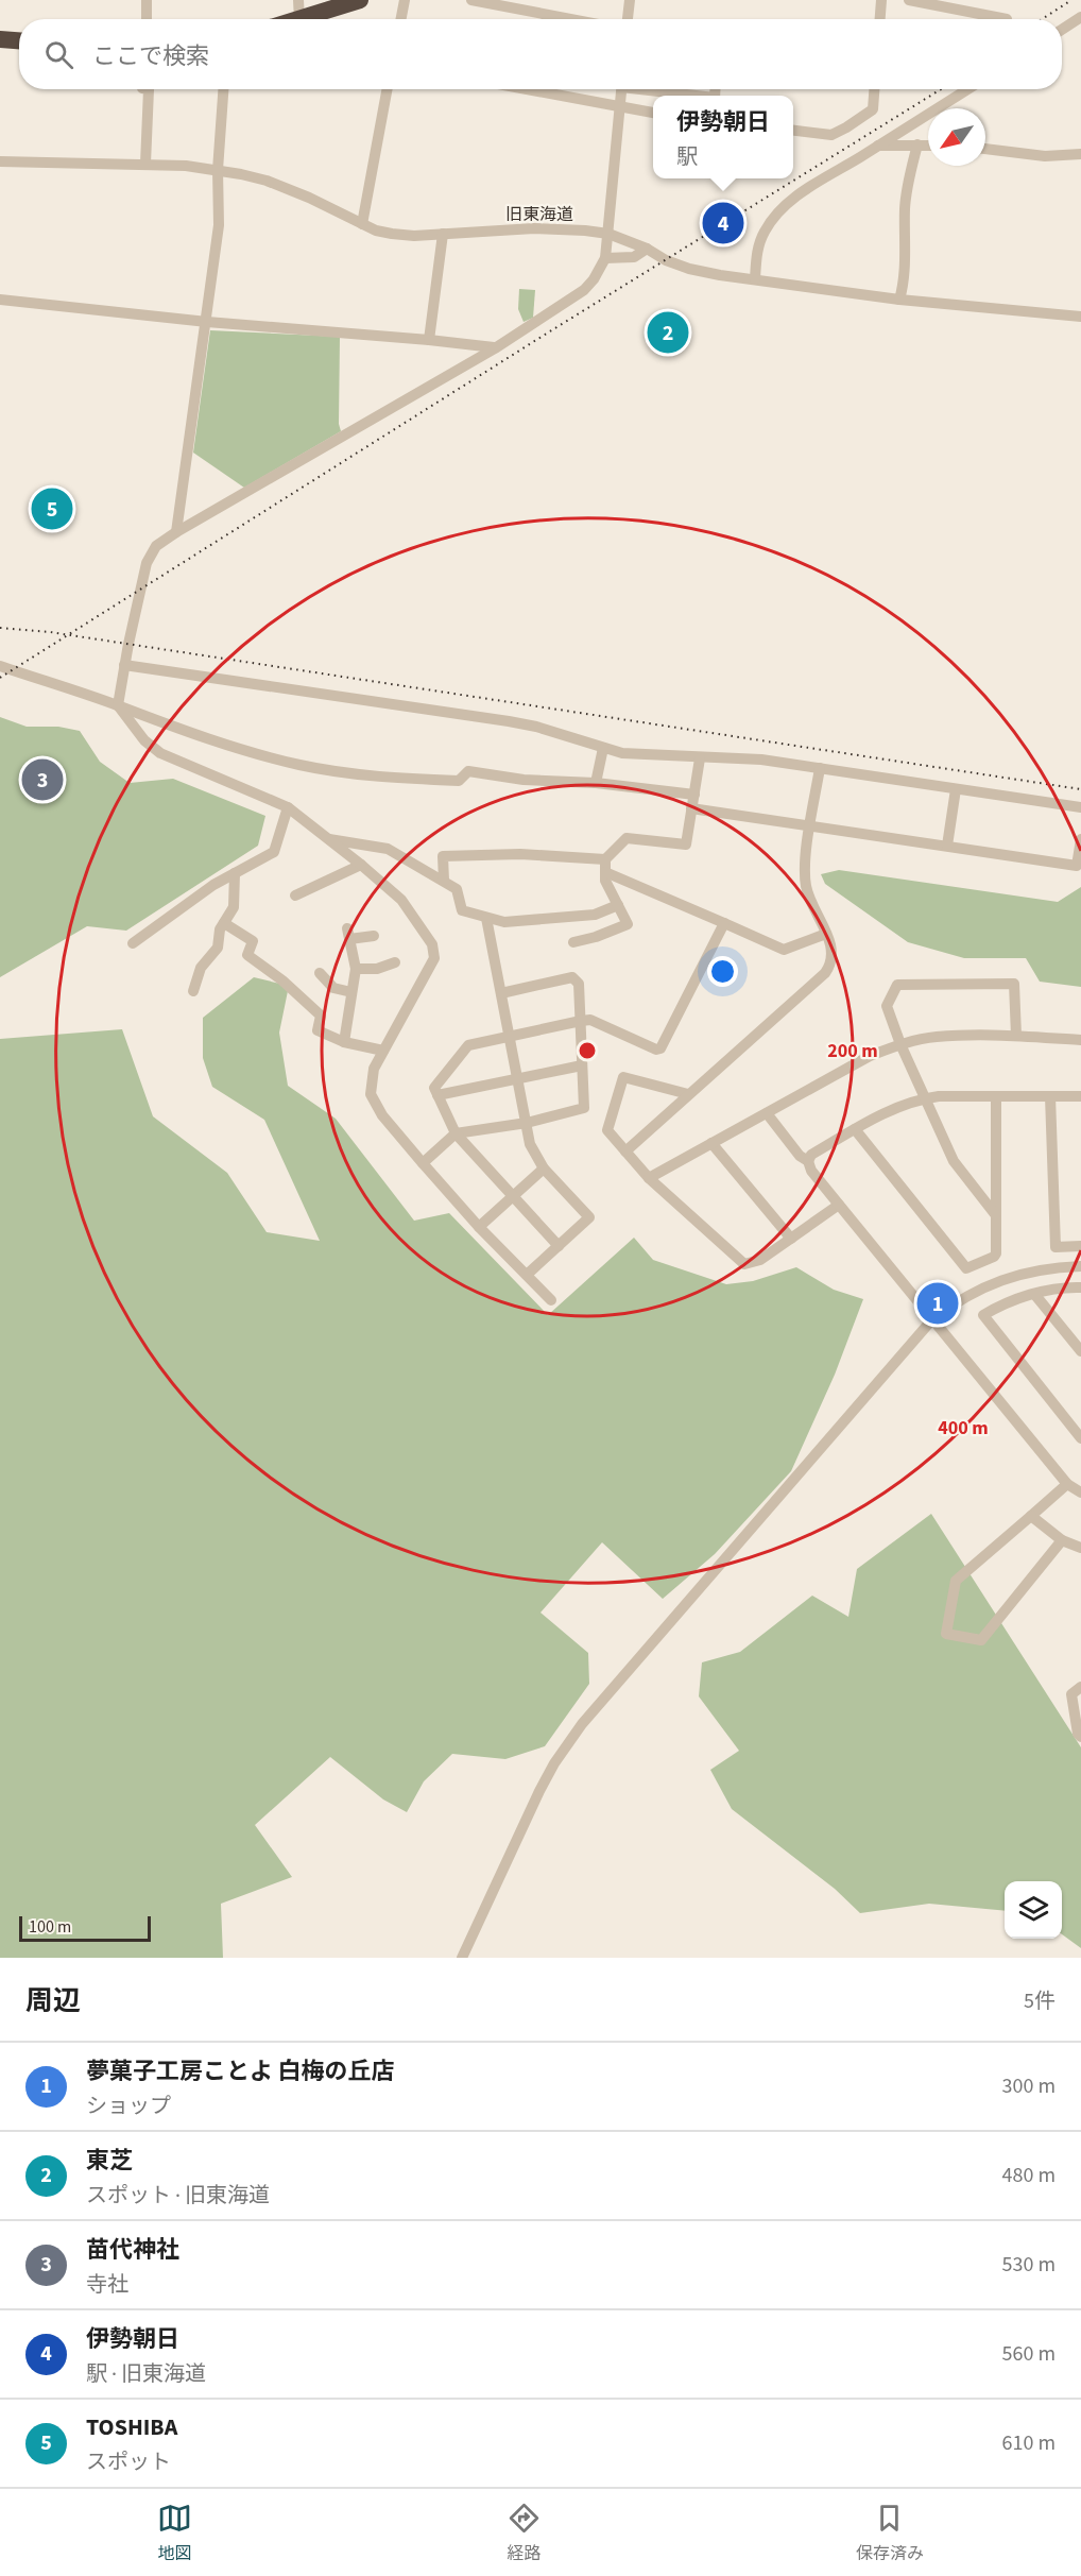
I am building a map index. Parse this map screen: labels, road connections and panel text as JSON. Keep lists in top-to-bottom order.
{
  "streets": {
    "street": ["旧東海道"]
  },
  "scale_bar": "100 m",
  "north": "bottom left",
  "page": {
    "search": "ここで検索",
    "popup": ["伊勢朝日", "駅"],
    "pins": [
      "4",
      "2",
      "5",
      "3",
      "1"
    ],
    "scale": "100 m",
    "heading": ["周辺", "5件"],
    "list": [
      {
        "mark": "1",
        "name": "夢菓子工房ことよ 白梅の丘店",
        "note": "ショップ",
        "value": "300 m"
      },
      {
        "mark": "2",
        "name": "東芝",
        "note": "スポット · 旧東海道",
        "value": "480 m"
      },
      {
        "mark": "3",
        "name": "苗代神社",
        "note": "寺社",
        "value": "530 m"
      },
      {
        "mark": "4",
        "name": "伊勢朝日",
        "note": "駅 · 旧東海道",
        "value": "560 m"
      },
      {
        "mark": "5",
        "name": "TOSHIBA",
        "note": "スポット",
        "value": "610 m"
      }
    ],
    "nav": ["地図", "経路", "保存済み"]
  },
  "rings": ["200 m", "400 m"]
}
